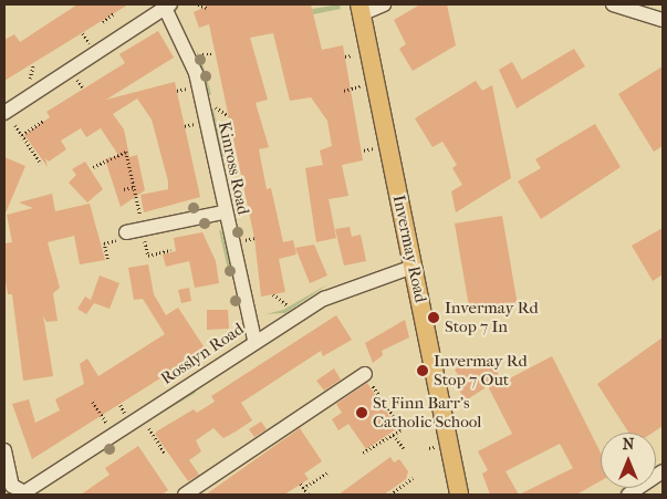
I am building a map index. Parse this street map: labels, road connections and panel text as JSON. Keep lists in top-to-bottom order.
{
  "streets": {
    "main road": ["Invermay Road"],
    "street": ["Kinross Road", "Rosslyn Road"]
  },
  "crossings": [
    ["Kinross Road", "Rosslyn Road"],
    ["Invermay Road", "Rosslyn Road"]
  ],
  "places": ["Invermay Rd Stop 7 In", "Invermay Rd Stop 7 Out", "St Finn Barr's Catholic School"],
  "north": "top"
}
